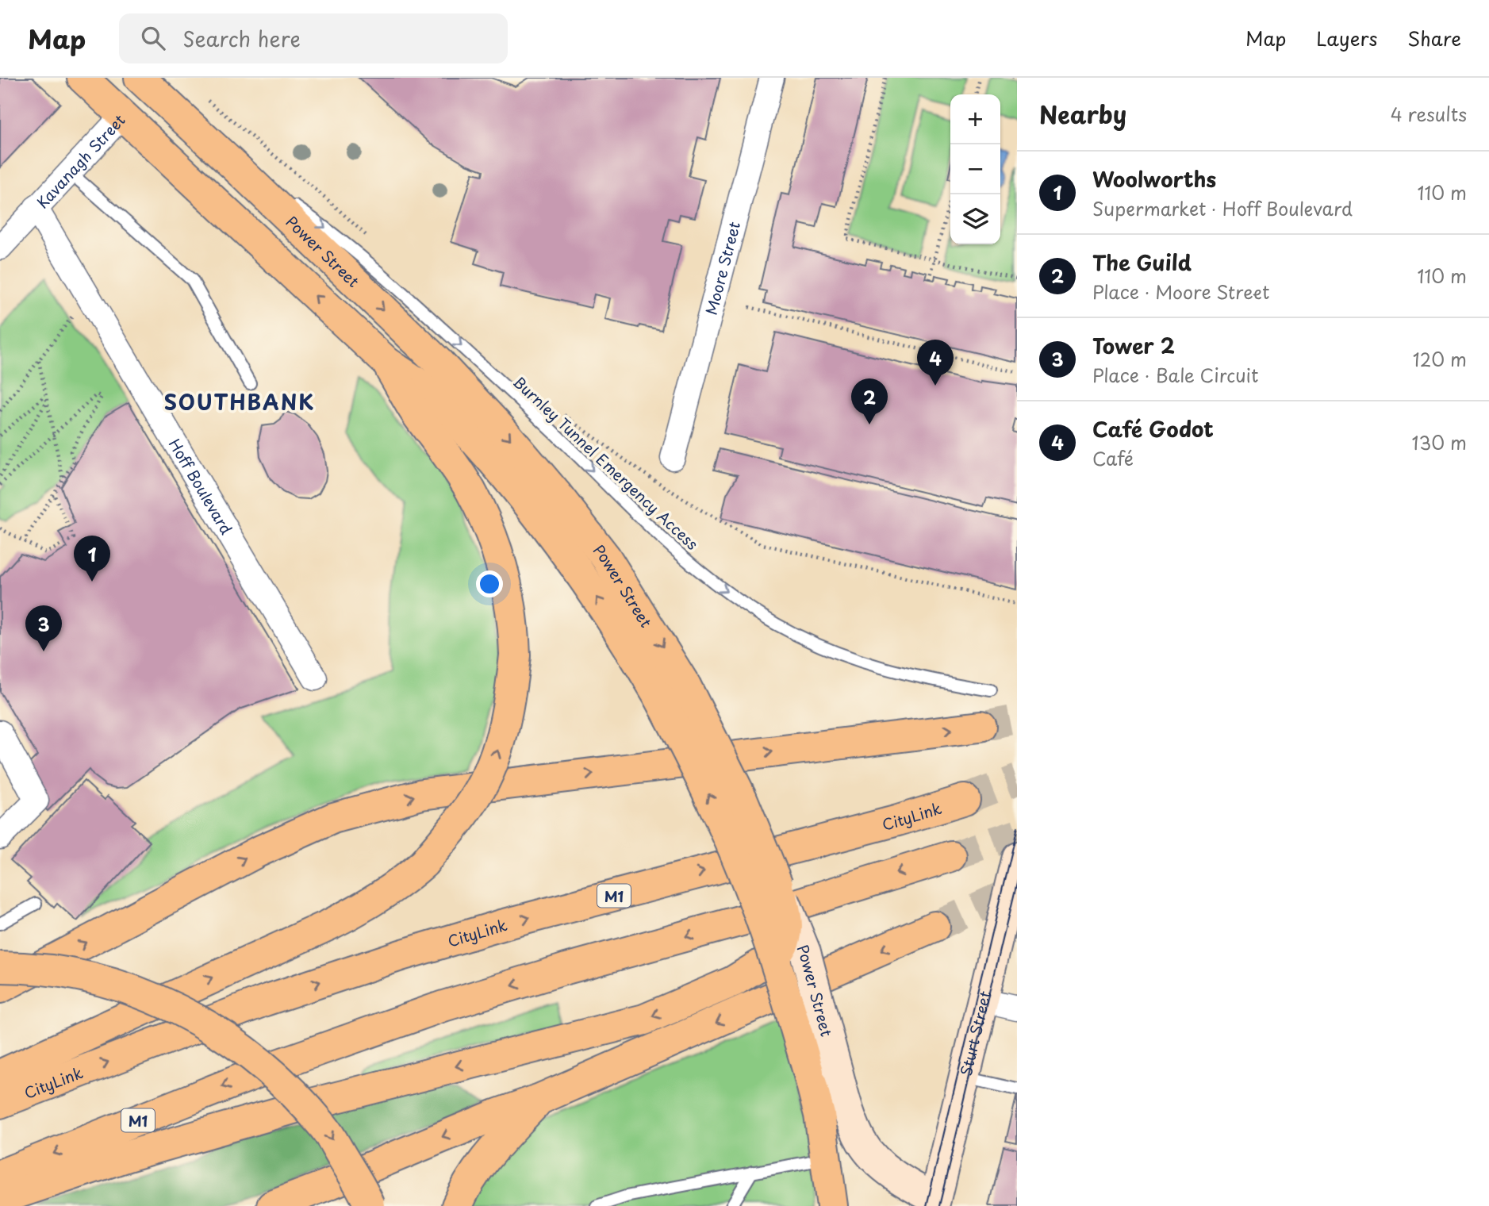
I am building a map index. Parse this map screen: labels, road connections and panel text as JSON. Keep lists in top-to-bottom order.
{
  "streets": {
    "highway": [
      "Kavanagh Street",
      "Power Street",
      "CityLink",
      "M1"
    ],
    "main road": ["Sturt Street"],
    "street": ["Moore Street", "Hoff Boulevard"],
    "lane": ["Burnley Tunnel Emergency Access"]
  },
  "crossings": [
    ["Kavanagh Street", "Power Street"],
    ["Kavanagh Street", "Hoff Boulevard"],
    ["Power Street", "Burnley Tunnel Emergency Access"],
    ["Power Street", "Sturt Street"]
  ],
  "one_way": ["Burnley Tunnel Emergency Access"],
  "districts": ["SOUTHBANK"],
  "page": {
    "header": "Map",
    "search": "Search here",
    "nav": ["Map", "Layers", "Share"],
    "heading": ["Nearby", "4 results"],
    "map_buttons": ["+", "−"],
    "list": [
      {
        "mark": "1",
        "name": "Woolworths",
        "note": "Supermarket · Hoff Boulevard",
        "value": "110 m"
      },
      {
        "mark": "2",
        "name": "The Guild",
        "note": "Place · Moore Street",
        "value": "110 m"
      },
      {
        "mark": "3",
        "name": "Tower 2",
        "note": "Place · Bale Circuit",
        "value": "120 m"
      },
      {
        "mark": "4",
        "name": "Café Godot",
        "note": "Café",
        "value": "130 m"
      }
    ],
    "pins": [
      "4",
      "2",
      "1",
      "3"
    ]
  }
}
